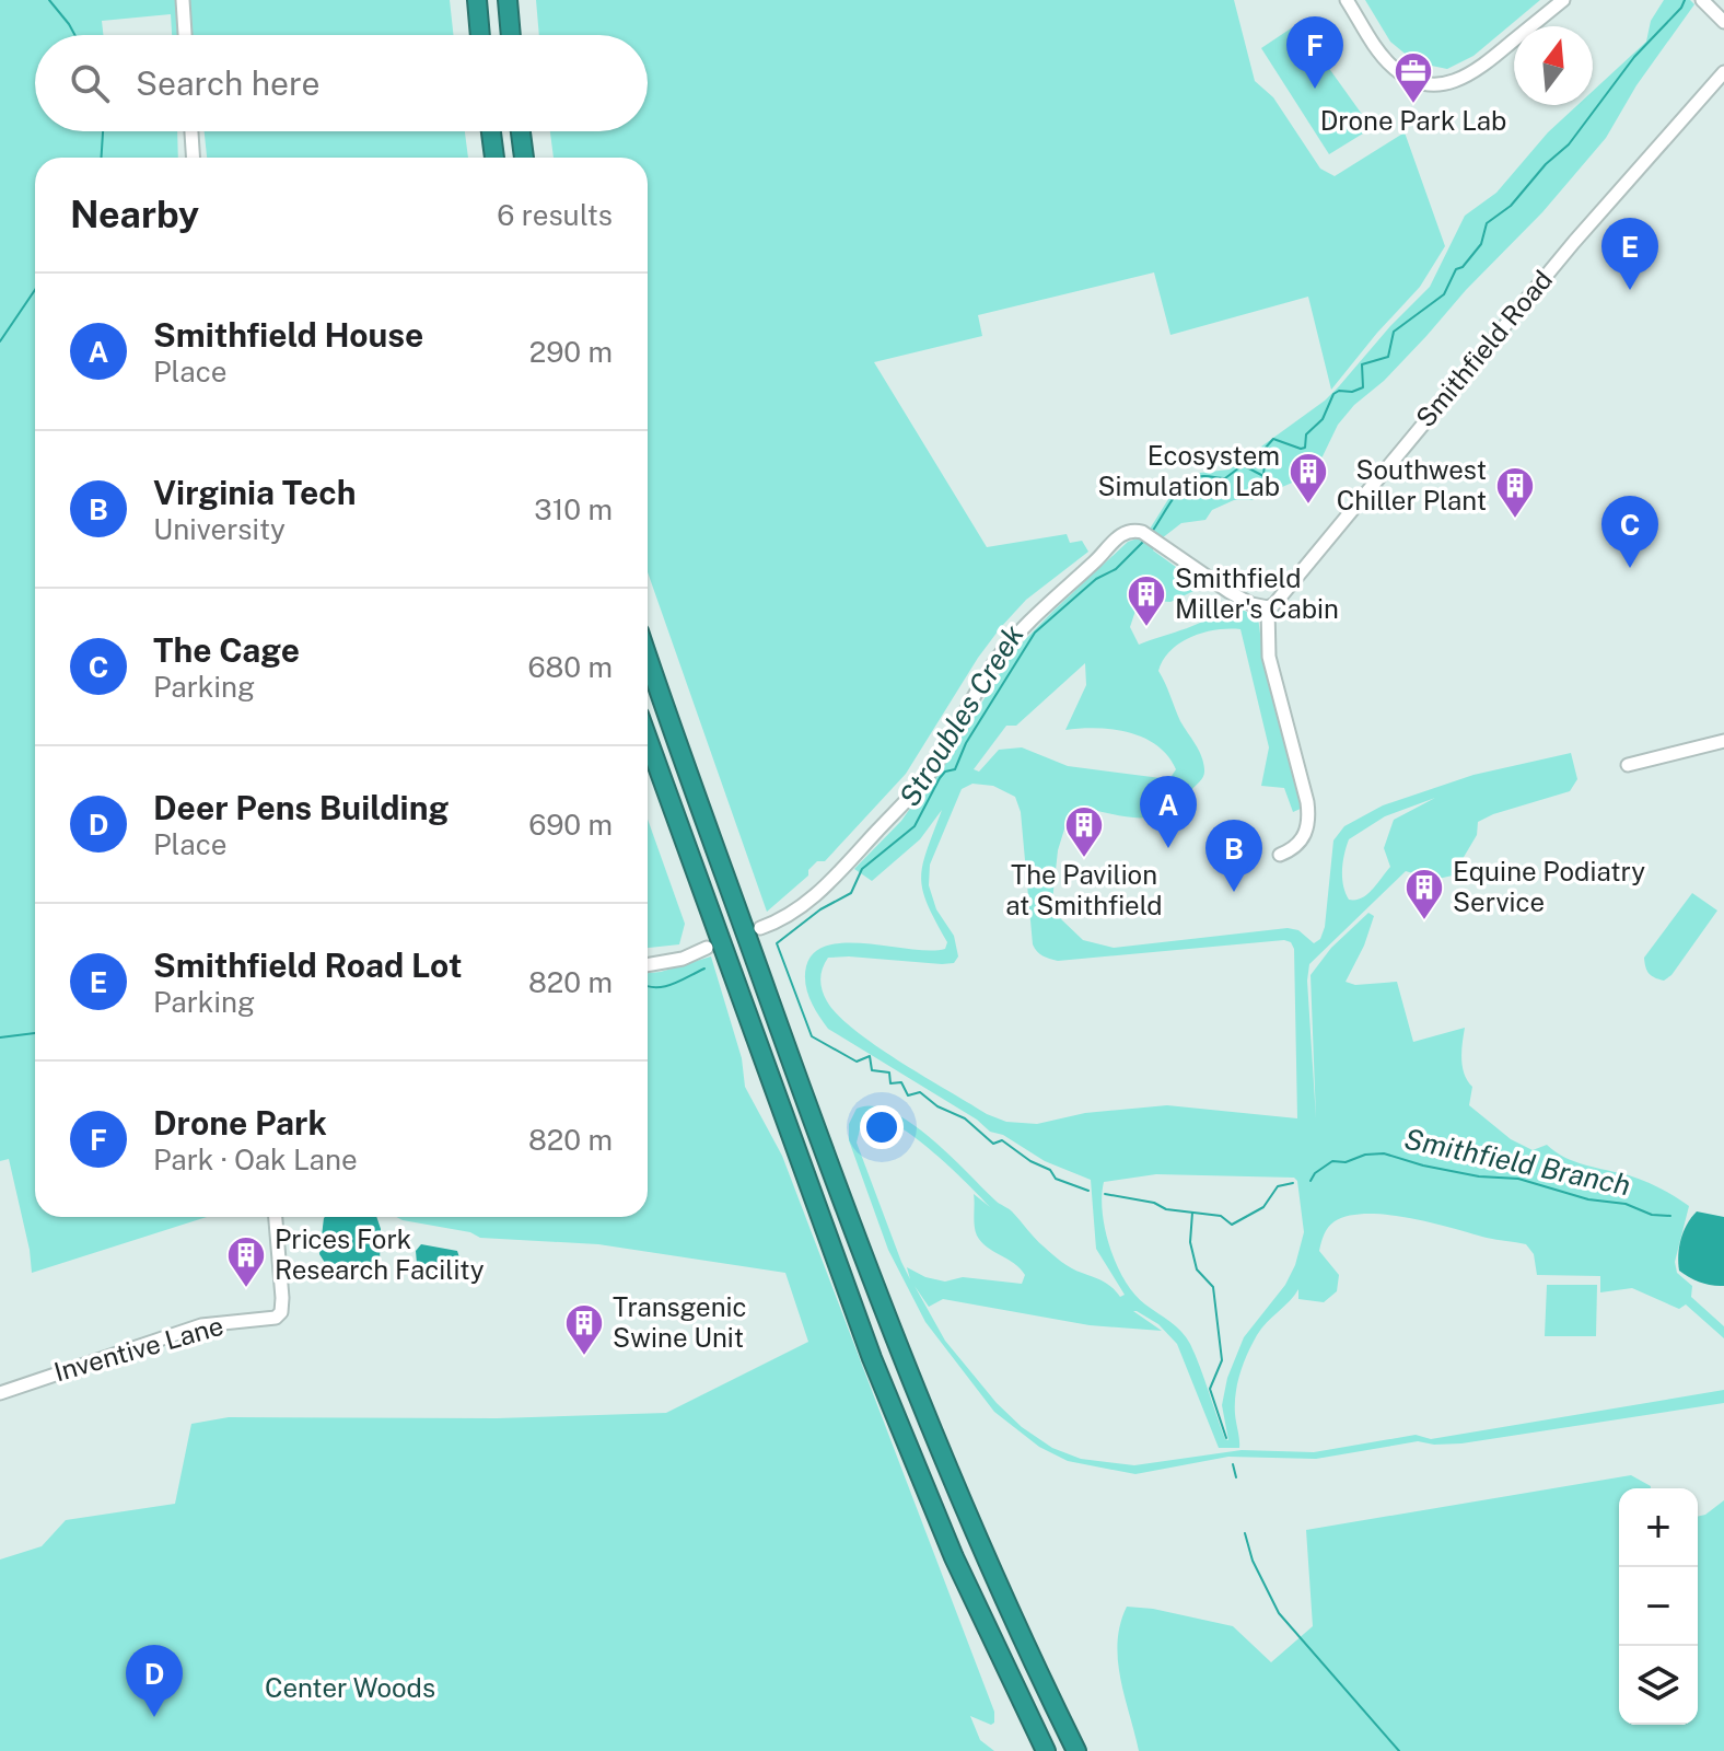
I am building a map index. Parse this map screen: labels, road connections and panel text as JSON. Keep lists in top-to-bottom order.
{
  "streets": {
    "street": ["Smithfield Road", "Inventive Lane"]
  },
  "water": ["Stroubles Creek", "Smithfield Branch"],
  "parks": ["Center Woods"],
  "places": {
    "office": ["Drone Park Lab"],
    "building": [
      "Ecosystem Simulation Lab",
      "Southwest Chiller Plant",
      "Smithfield Miller's Cabin",
      "The Pavilion at Smithfield",
      "Equine Podiatry Service",
      "Prices Fork Research Facility",
      "Transgenic Swine Unit"
    ]
  },
  "north": "top",
  "page": {
    "pins": [
      "F",
      "E",
      "C",
      "A",
      "B",
      "D"
    ],
    "search": "Search here",
    "heading": ["Nearby", "6 results"],
    "list": [
      {
        "mark": "A",
        "name": "Smithfield House",
        "note": "Place",
        "value": "290 m"
      },
      {
        "mark": "B",
        "name": "Virginia Tech",
        "note": "University",
        "value": "310 m"
      },
      {
        "mark": "C",
        "name": "The Cage",
        "note": "Parking",
        "value": "680 m"
      },
      {
        "mark": "D",
        "name": "Deer Pens Building",
        "note": "Place",
        "value": "690 m"
      },
      {
        "mark": "E",
        "name": "Smithfield Road Lot",
        "note": "Parking",
        "value": "820 m"
      },
      {
        "mark": "F",
        "name": "Drone Park",
        "note": "Park · Oak Lane",
        "value": "820 m"
      }
    ],
    "map_buttons": ["+", "−"]
  }
}
